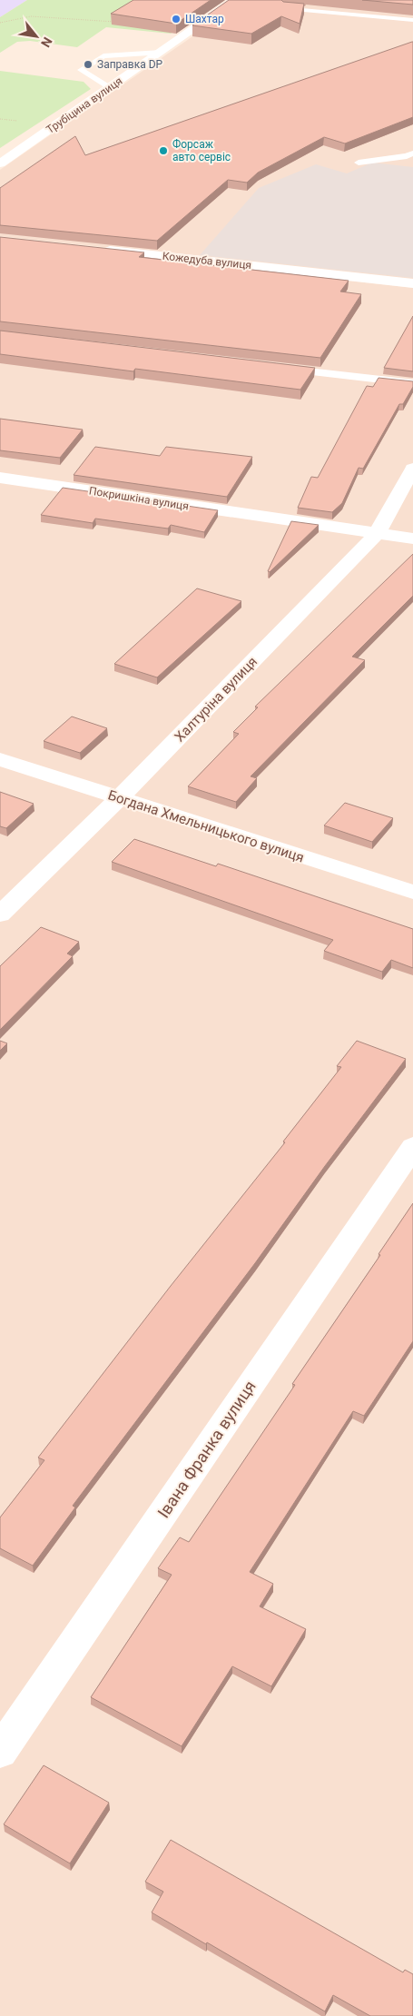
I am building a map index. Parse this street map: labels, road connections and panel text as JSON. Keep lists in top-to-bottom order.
{
  "streets": {
    "street": [
      "Трубіцина вулиця",
      "Кожедуба вулиця",
      "Покришкіна вулиця",
      "Халтуріна вулиця",
      "Богдана Хмельницького вулиця",
      "Івана Франка вулиця"
    ]
  },
  "crossings": [
    ["Покришкіна вулиця", "Халтуріна вулиця"],
    ["Халтуріна вулиця", "Богдана Хмельницького вулиця"]
  ],
  "places": ["Шахтар", "Заправка DP", "Форсаж авто сервіс"],
  "north": "bottom right"
}
